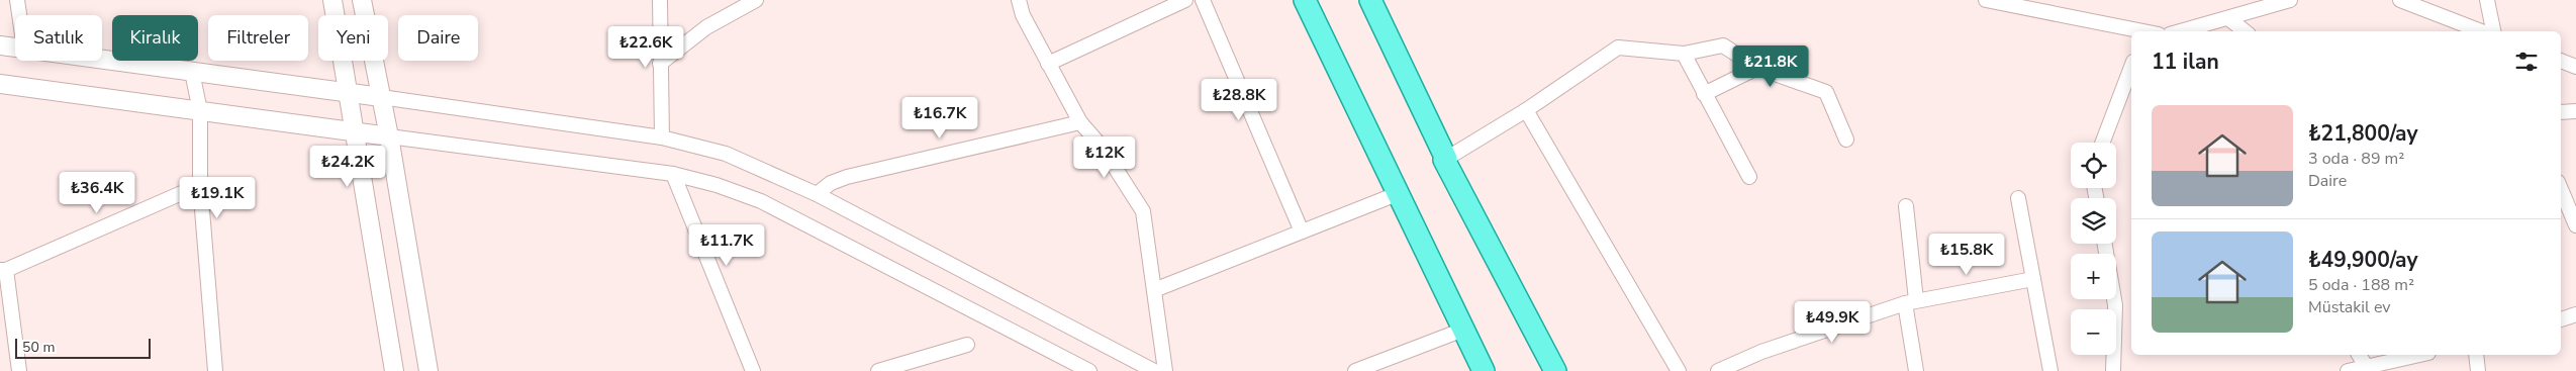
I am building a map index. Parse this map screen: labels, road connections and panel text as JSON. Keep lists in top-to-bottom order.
{
  "scale_bar": "50 m",
  "page": {
    "chip": [
      "Satılık",
      "Kiralık",
      "Filtreler",
      "Yeni",
      "Daire"
    ],
    "price": [
      "₺22.6K",
      "₺21.8K",
      "₺28.8K",
      "₺16.7K",
      "₺12K",
      "₺24.2K",
      "₺36.4K",
      "₺19.1K",
      "₺11.7K",
      "₺15.8K",
      "₺49.9K"
    ],
    "heading": "11 ilan",
    "list": [
      {
        "name": "₺21,800/ay",
        "note": "3 oda · 89 m² · Daire"
      },
      {
        "name": "₺49,900/ay",
        "note": "5 oda · 188 m² · Müstakil ev"
      }
    ],
    "map_buttons": ["+", "−"],
    "scale": "50 m"
  }
}
